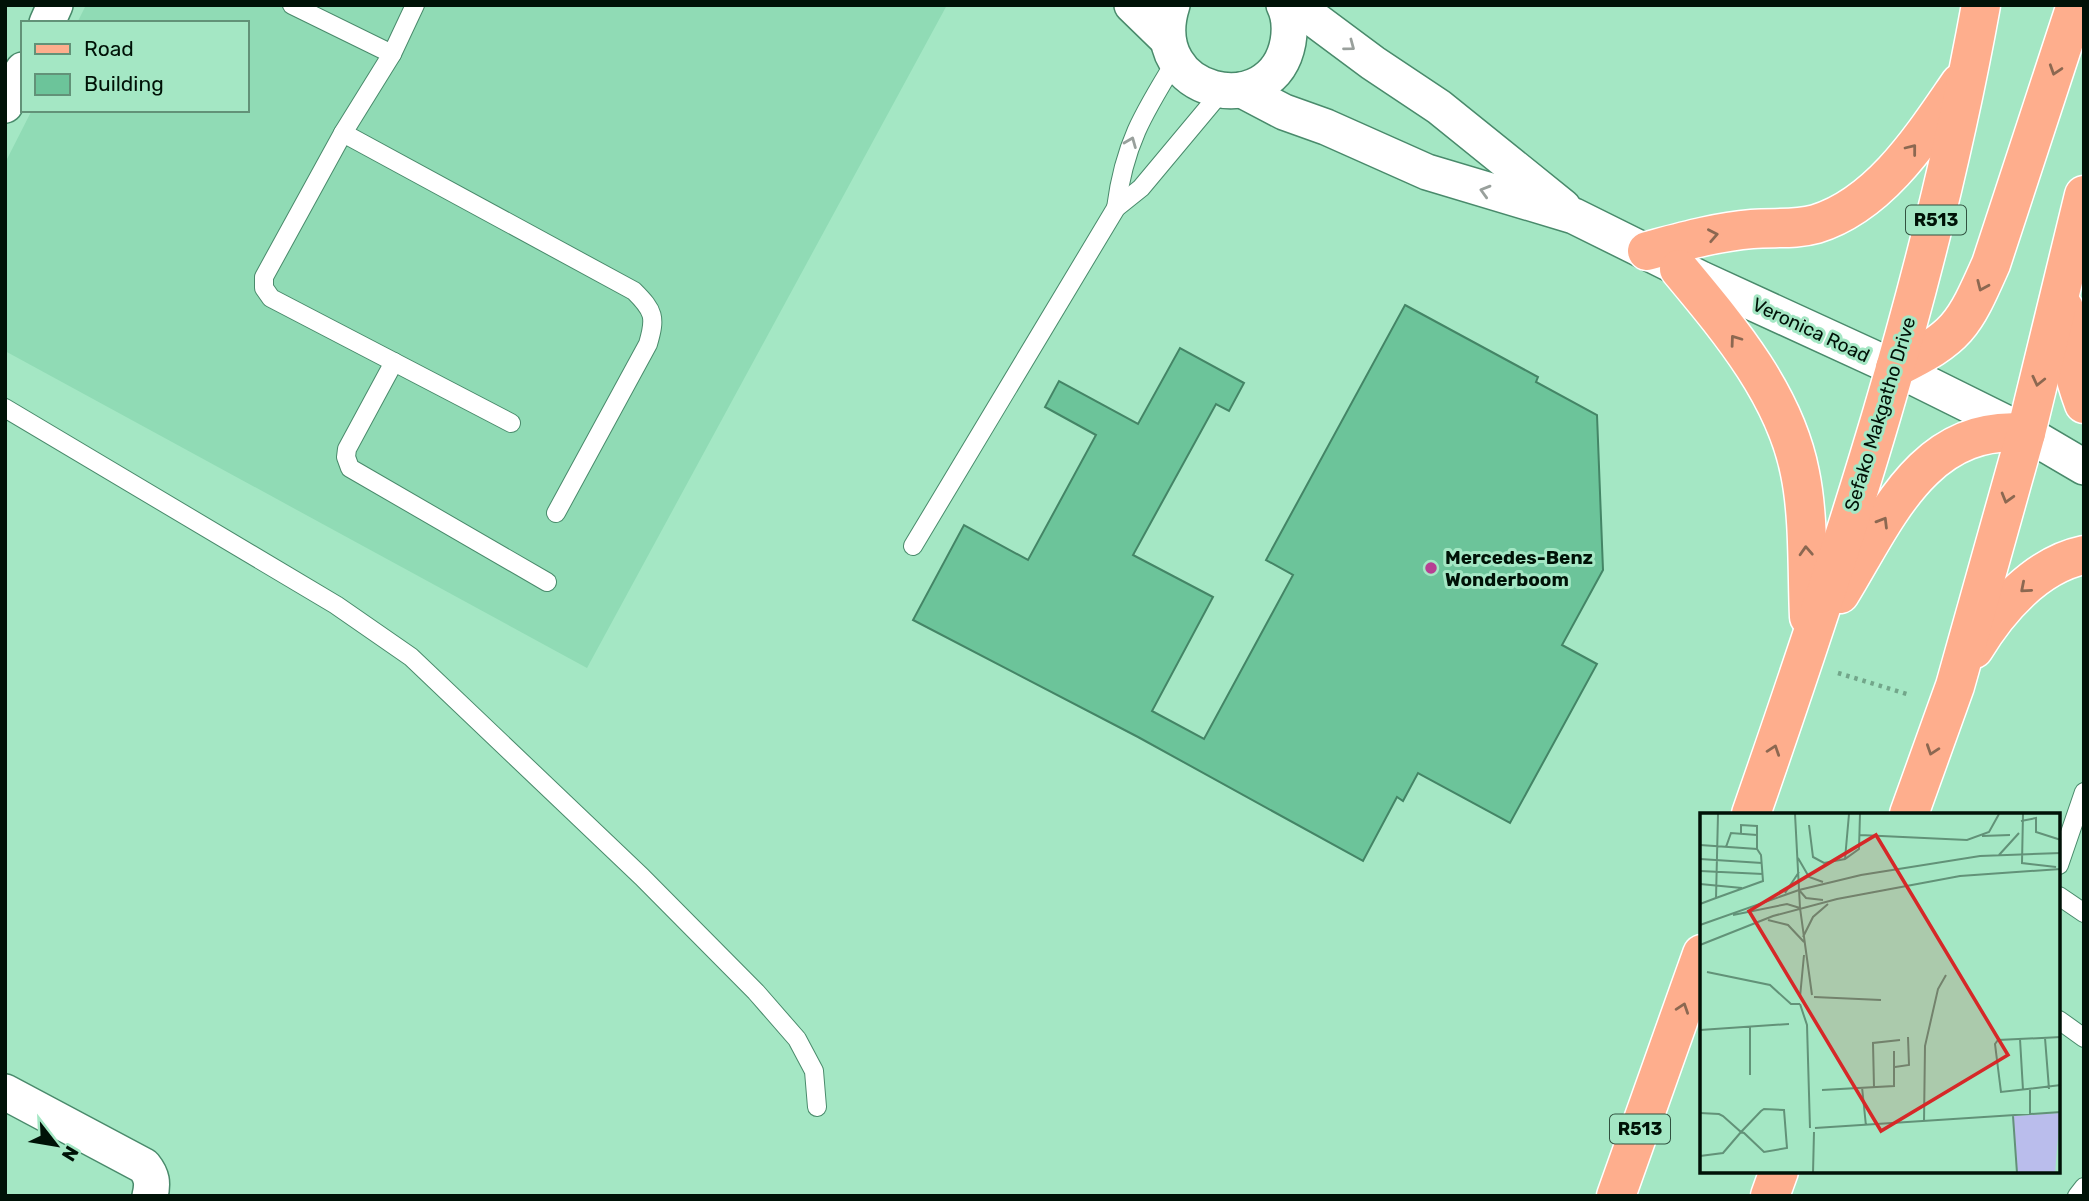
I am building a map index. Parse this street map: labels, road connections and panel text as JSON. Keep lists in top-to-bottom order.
{
  "streets": {
    "main road": ["R513", "Sefako Makgatho Drive"],
    "street": ["Veronica Road"]
  },
  "crossings": [
    ["Veronica Road", "Sefako Makgatho Drive"]
  ],
  "places": ["Mercedes-Benz Wonderboom"],
  "legend": ["Road", "Building"],
  "north": "bottom right"
}
